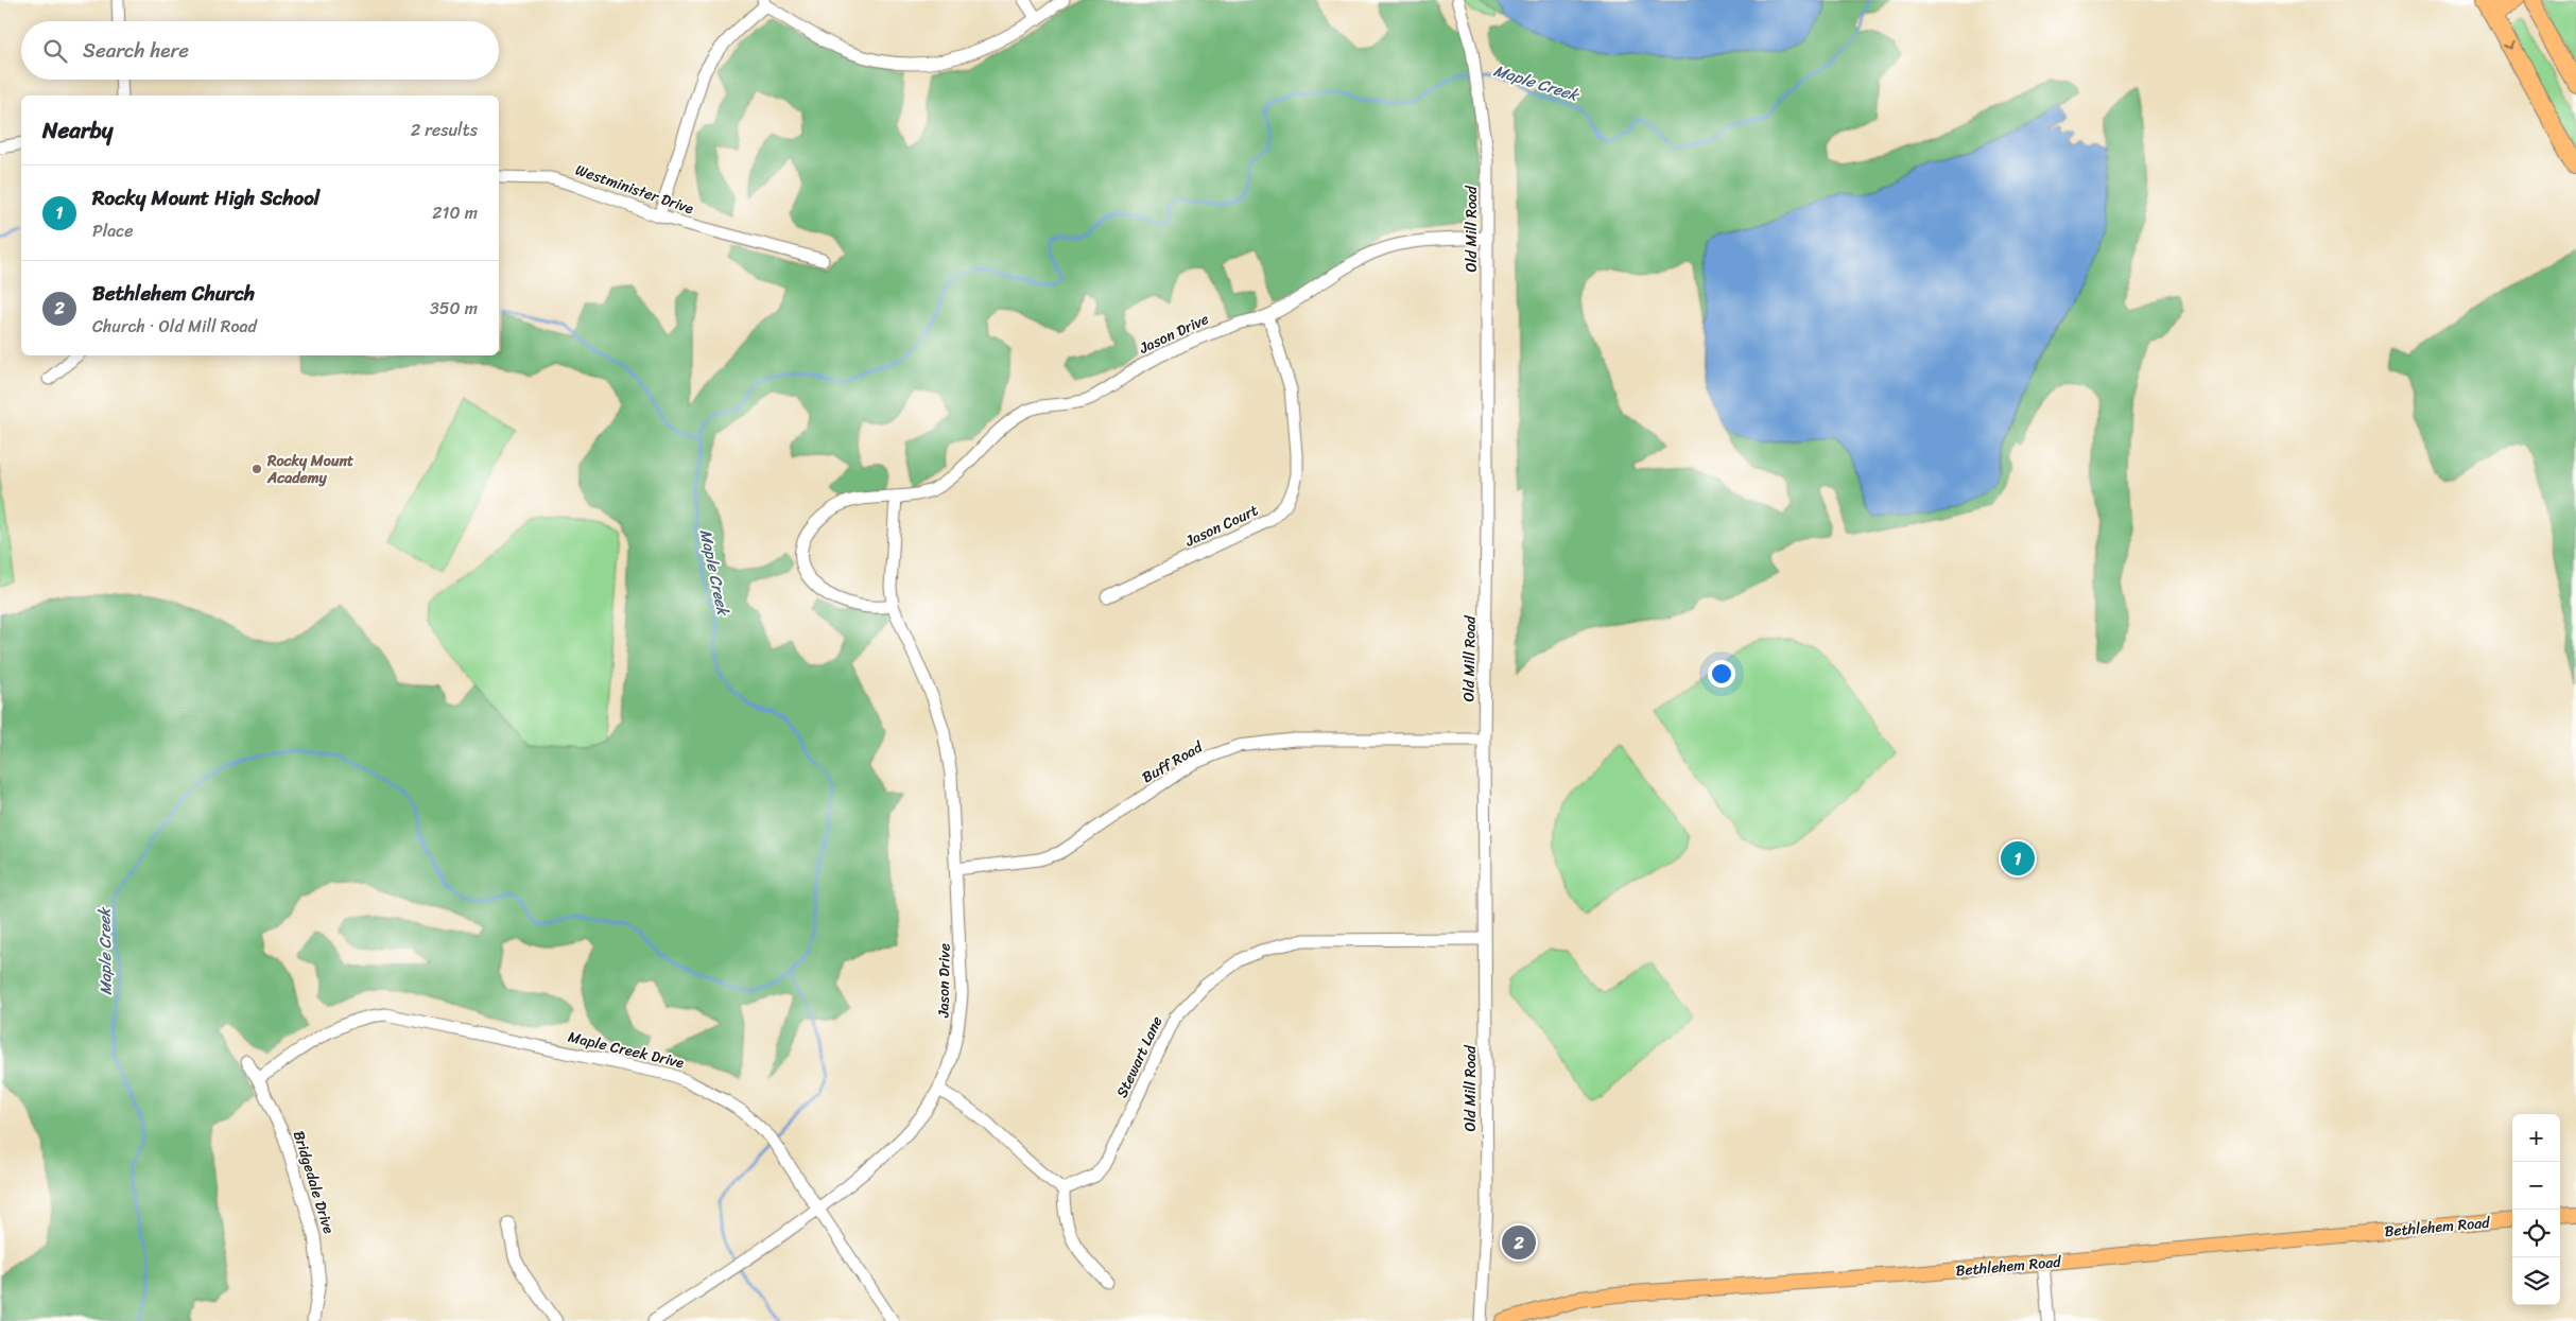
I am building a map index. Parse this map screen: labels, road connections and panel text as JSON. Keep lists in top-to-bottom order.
{
  "streets": {
    "main road": ["Bethlehem Road"],
    "street": [
      "Westminister Drive",
      "Old Mill Road",
      "Jason Drive",
      "Jason Court",
      "Buff Road",
      "Maple Creek Drive",
      "Stewart Lane",
      "Bridgedale Drive"
    ]
  },
  "crossings": [
    ["Old Mill Road", "Jason Drive"],
    ["Old Mill Road", "Buff Road"],
    ["Old Mill Road", "Stewart Lane"],
    ["Jason Drive", "Jason Court"],
    ["Jason Drive", "Buff Road"],
    ["Jason Drive", "Maple Creek Drive"],
    ["Maple Creek Drive", "Bridgedale Drive"]
  ],
  "water": ["Maple Creek"],
  "places": ["Rocky Mount Academy"],
  "page": {
    "search": "Search here",
    "heading": ["Nearby", "2 results"],
    "list": [
      {
        "mark": "1",
        "name": "Rocky Mount High School",
        "note": "Place",
        "value": "210 m"
      },
      {
        "mark": "2",
        "name": "Bethlehem Church",
        "note": "Church · Old Mill Road",
        "value": "350 m"
      }
    ],
    "pins": ["1", "2"],
    "map_buttons": ["+", "−"]
  }
}
